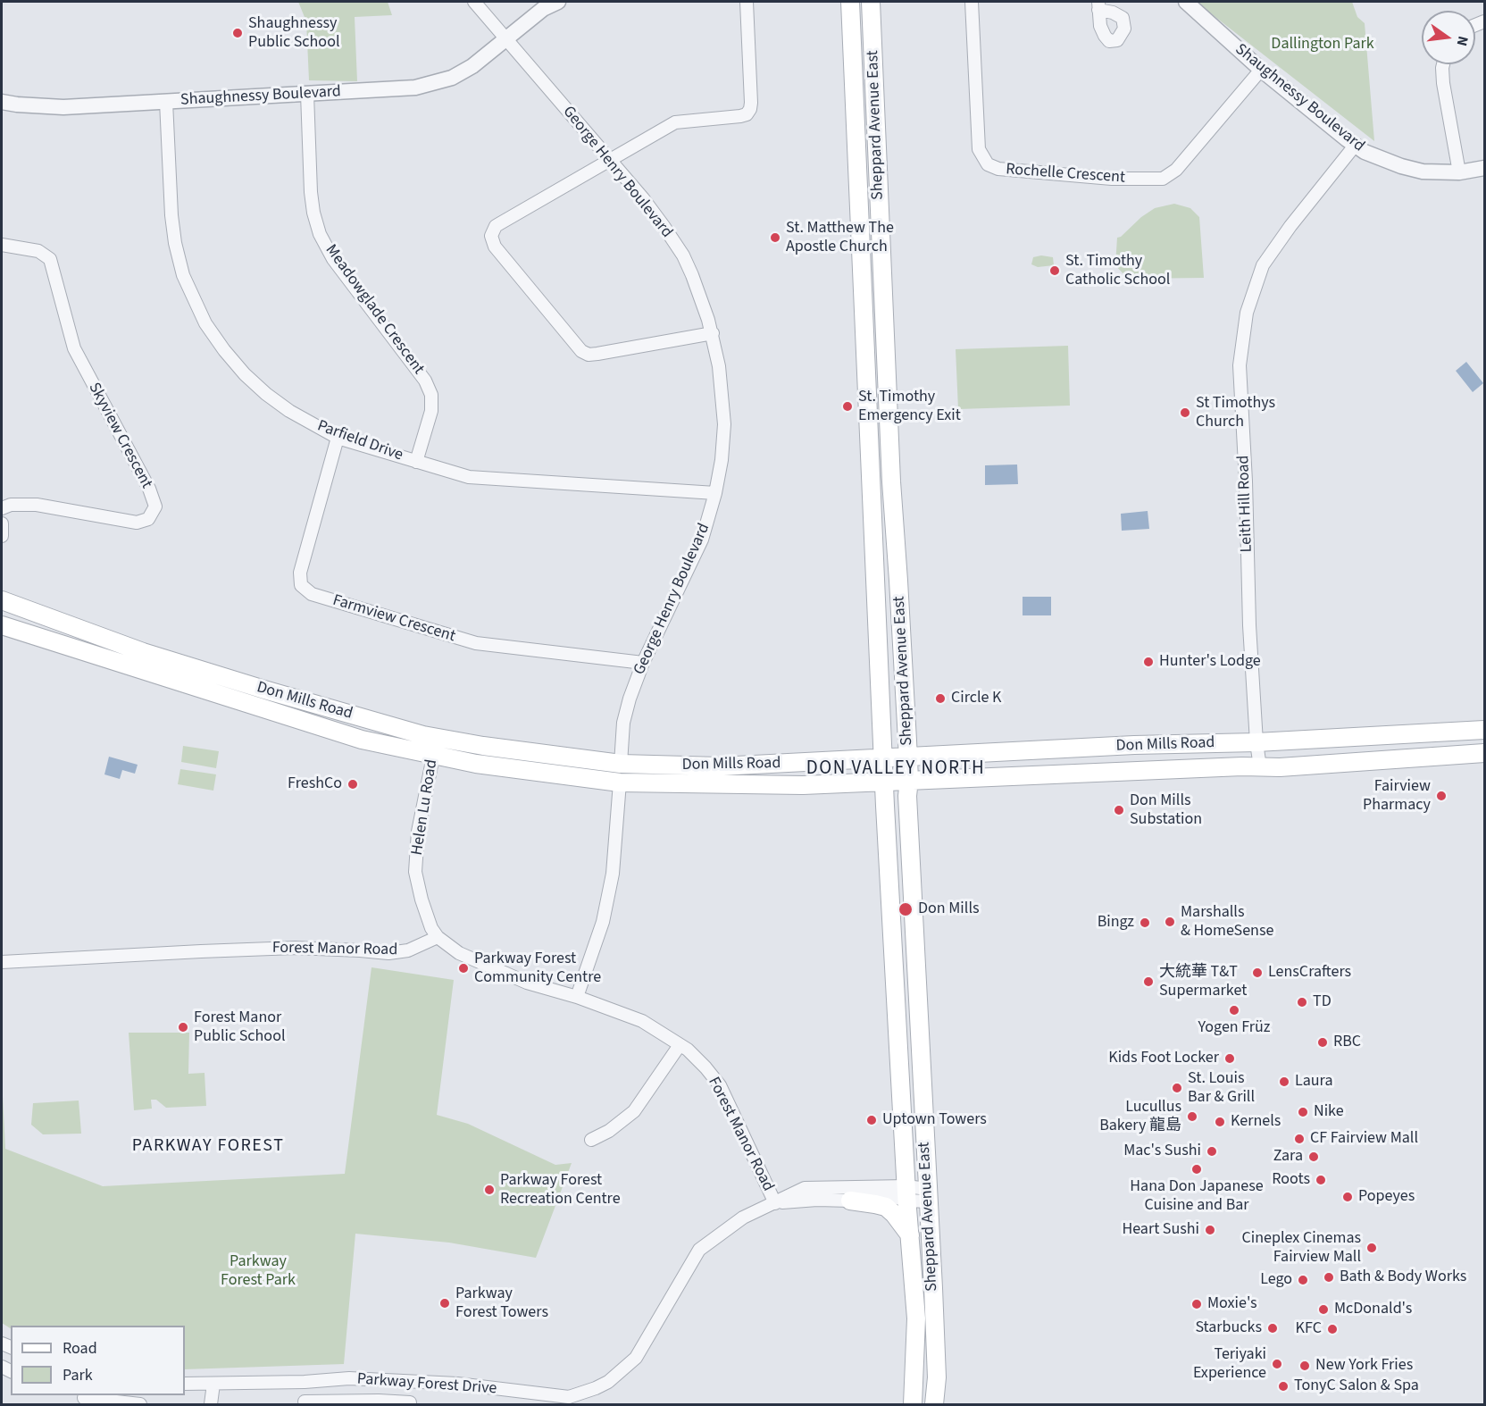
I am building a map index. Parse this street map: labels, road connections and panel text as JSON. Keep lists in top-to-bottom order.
{
  "streets": {
    "main road": ["Sheppard Avenue East", "Don Mills Road"],
    "street": [
      "Shaughnessy Boulevard",
      "George Henry Boulevard",
      "Rochelle Crescent",
      "Meadowglade Crescent",
      "Skyview Crescent",
      "Parfield Drive",
      "Leith Hill Road",
      "Farmview Crescent",
      "Helen Lu Road",
      "Forest Manor Road",
      "Parkway Forest Drive"
    ]
  },
  "crossings": [
    ["Shaughnessy Boulevard", "George Henry Boulevard"],
    ["Shaughnessy Boulevard", "Rochelle Crescent"],
    ["Shaughnessy Boulevard", "Meadowglade Crescent"],
    ["Shaughnessy Boulevard", "Parfield Drive"],
    ["Shaughnessy Boulevard", "Leith Hill Road"],
    ["Sheppard Avenue East", "Don Mills Road"],
    ["Sheppard Avenue East", "Parkway Forest Drive"],
    ["George Henry Boulevard", "Parfield Drive"],
    ["George Henry Boulevard", "Farmview Crescent"],
    ["George Henry Boulevard", "Don Mills Road"],
    ["Meadowglade Crescent", "Parfield Drive"],
    ["Parfield Drive", "Farmview Crescent"],
    ["Leith Hill Road", "Don Mills Road"],
    ["Don Mills Road", "Helen Lu Road"],
    ["Helen Lu Road", "Forest Manor Road"],
    ["Forest Manor Road", "Parkway Forest Drive"]
  ],
  "districts": ["DON VALLEY NORTH", "PARKWAY FOREST"],
  "parks": ["Dallington Park", "Parkway Forest Park"],
  "places": [
    "Shaughnessy Public School",
    "St. Matthew The Apostle Church",
    "St. Timothy Catholic School",
    "St. Timothy Emergency Exit",
    "St Timothys Church",
    "Hunter's Lodge",
    "Circle K",
    "FreshCo",
    "Fairview Pharmacy",
    "Don Mills Substation",
    "Don Mills",
    "Marshalls & HomeSense",
    "Bingz",
    "Parkway Forest Community Centre",
    "LensCrafters",
    "大統華 T&T Supermarket",
    "TD",
    "Yogen Früz",
    "Forest Manor Public School",
    "RBC",
    "Kids Foot Locker",
    "Laura",
    "St. Louis Bar & Grill",
    "Nike",
    "Lucullus Bakery 龍島",
    "Uptown Towers",
    "Kernels",
    "CF Fairview Mall",
    "Mac's Sushi",
    "Zara",
    "Hana Don Japanese Cuisine and Bar",
    "Roots",
    "Parkway Forest Recreation Centre",
    "Popeyes",
    "Heart Sushi",
    "Cineplex Cinemas Fairview Mall",
    "Bath & Body Works",
    "Lego",
    "Parkway Forest Towers",
    "Moxie's",
    "McDonald's",
    "Starbucks",
    "KFC",
    "Teriyaki Experience",
    "New York Fries",
    "TonyC Salon & Spa"
  ],
  "legend": ["Road", "Park"],
  "north": "right"
}
